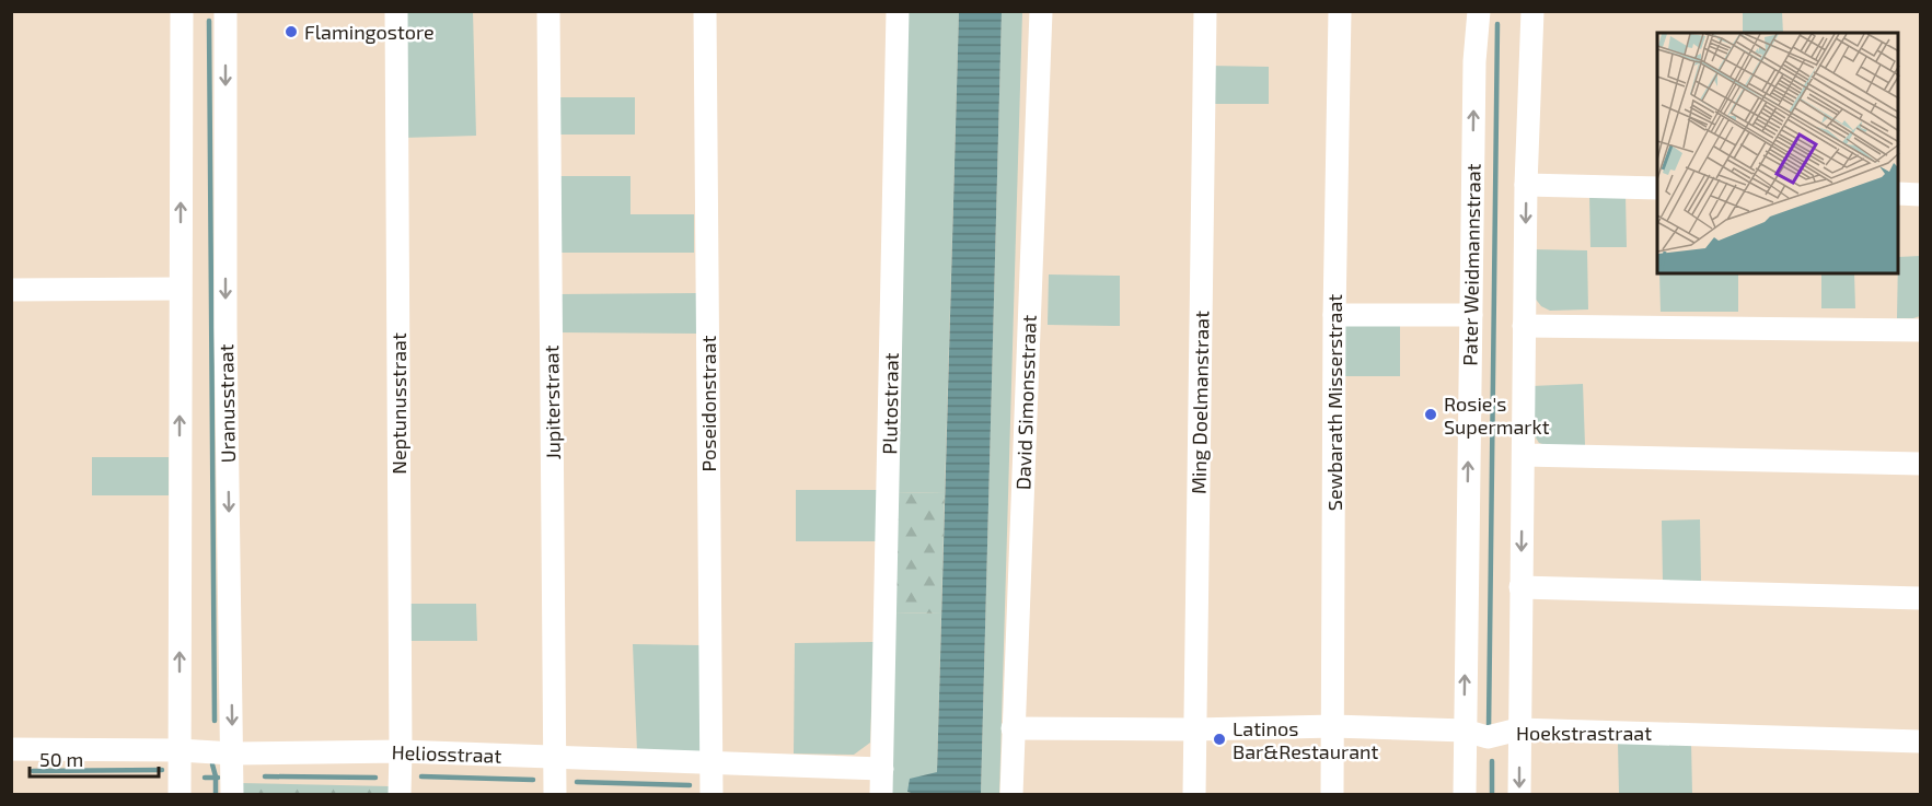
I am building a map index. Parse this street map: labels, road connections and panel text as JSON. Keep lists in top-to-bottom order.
{
  "streets": {
    "street": [
      "Pater Weidmannstraat",
      "Jupiterstraat",
      "David Simonsstraat",
      "Ming Doelmanstraat",
      "Sewbarath Misserstraat",
      "Uranusstraat",
      "Neptunusstraat",
      "Poseidonstraat",
      "Plutostraat",
      "Hoekstrastraat",
      "Heliosstraat"
    ]
  },
  "crossings": [
    ["Pater Weidmannstraat", "Hoekstrastraat"],
    ["Jupiterstraat", "Heliosstraat"],
    ["David Simonsstraat", "Hoekstrastraat"],
    ["Ming Doelmanstraat", "Hoekstrastraat"],
    ["Sewbarath Misserstraat", "Hoekstrastraat"],
    ["Uranusstraat", "Heliosstraat"],
    ["Neptunusstraat", "Heliosstraat"],
    ["Poseidonstraat", "Heliosstraat"],
    ["Plutostraat", "Heliosstraat"]
  ],
  "places": ["Flamingostore", "Rosie's Supermarkt", "Latinos Bar&Restaurant"],
  "scale_bar": "50 m"
}
